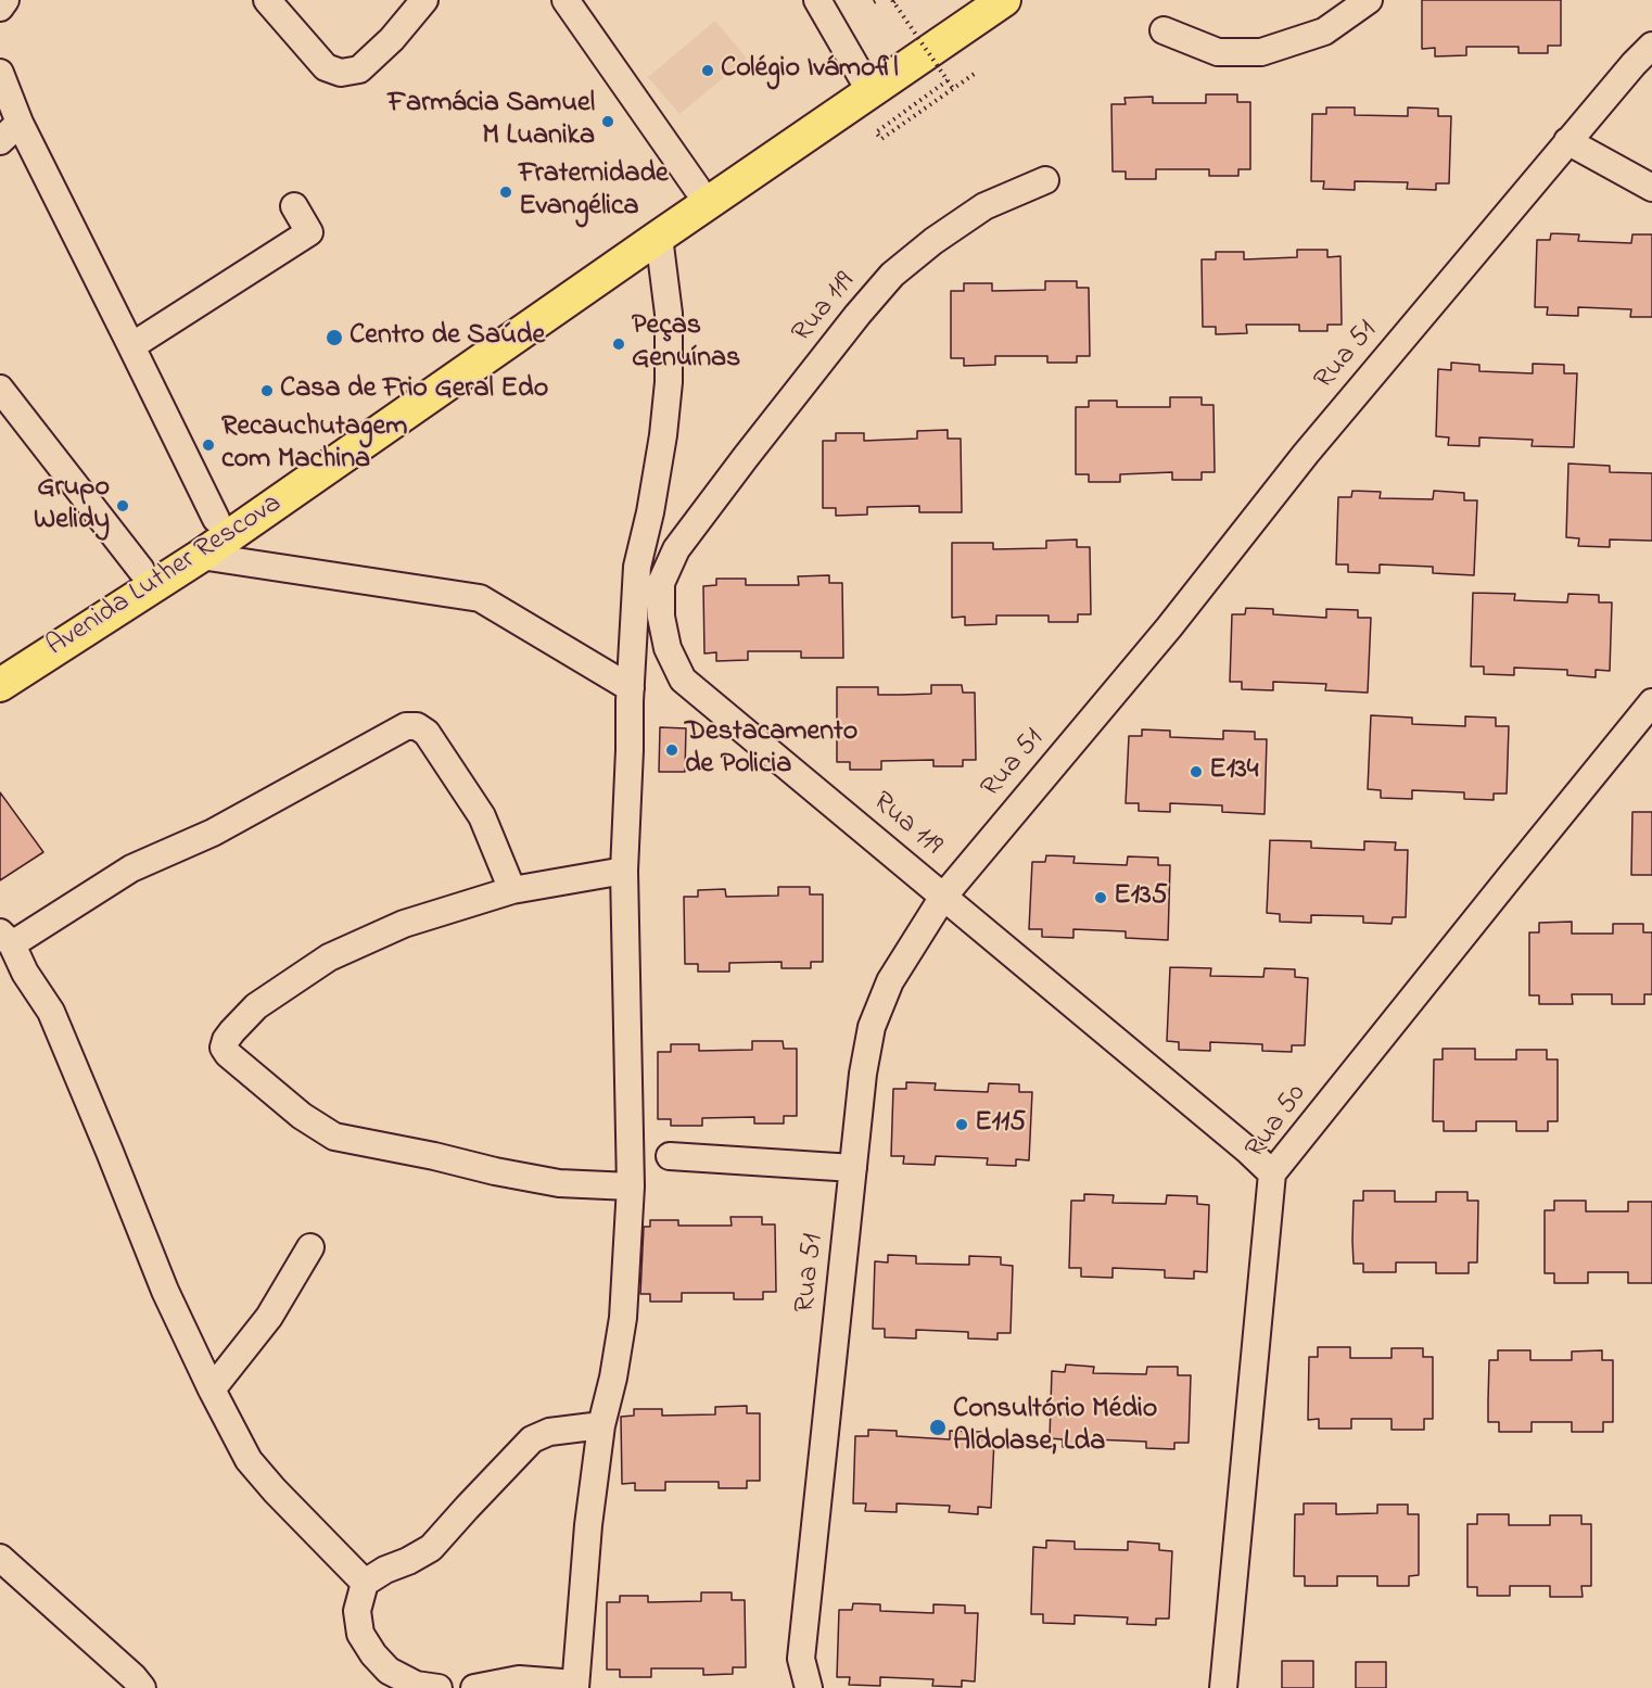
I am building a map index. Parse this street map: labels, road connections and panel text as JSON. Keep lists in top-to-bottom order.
{
  "streets": {
    "main road": ["Avenida Luther Rescova"],
    "street": ["Rua 119", "Rua 51", "Rua 50"]
  },
  "crossings": [
    ["Rua 119", "Rua 51"],
    ["Rua 119", "Rua 50"]
  ],
  "places": [
    "Colégio Ivámofil",
    "Farmácia Samuel M Luanika",
    "Fraternidade Evangélica",
    "Centro de Saúde",
    "Peças Genuínas",
    "Casa de Frio Geral Edo",
    "Recauchutagem com Machina",
    "Grupo Welidy",
    "Destacamento de Policia",
    "E134",
    "E135",
    "E115",
    "Consultório Médio Aldolase, Lda"
  ]
}
